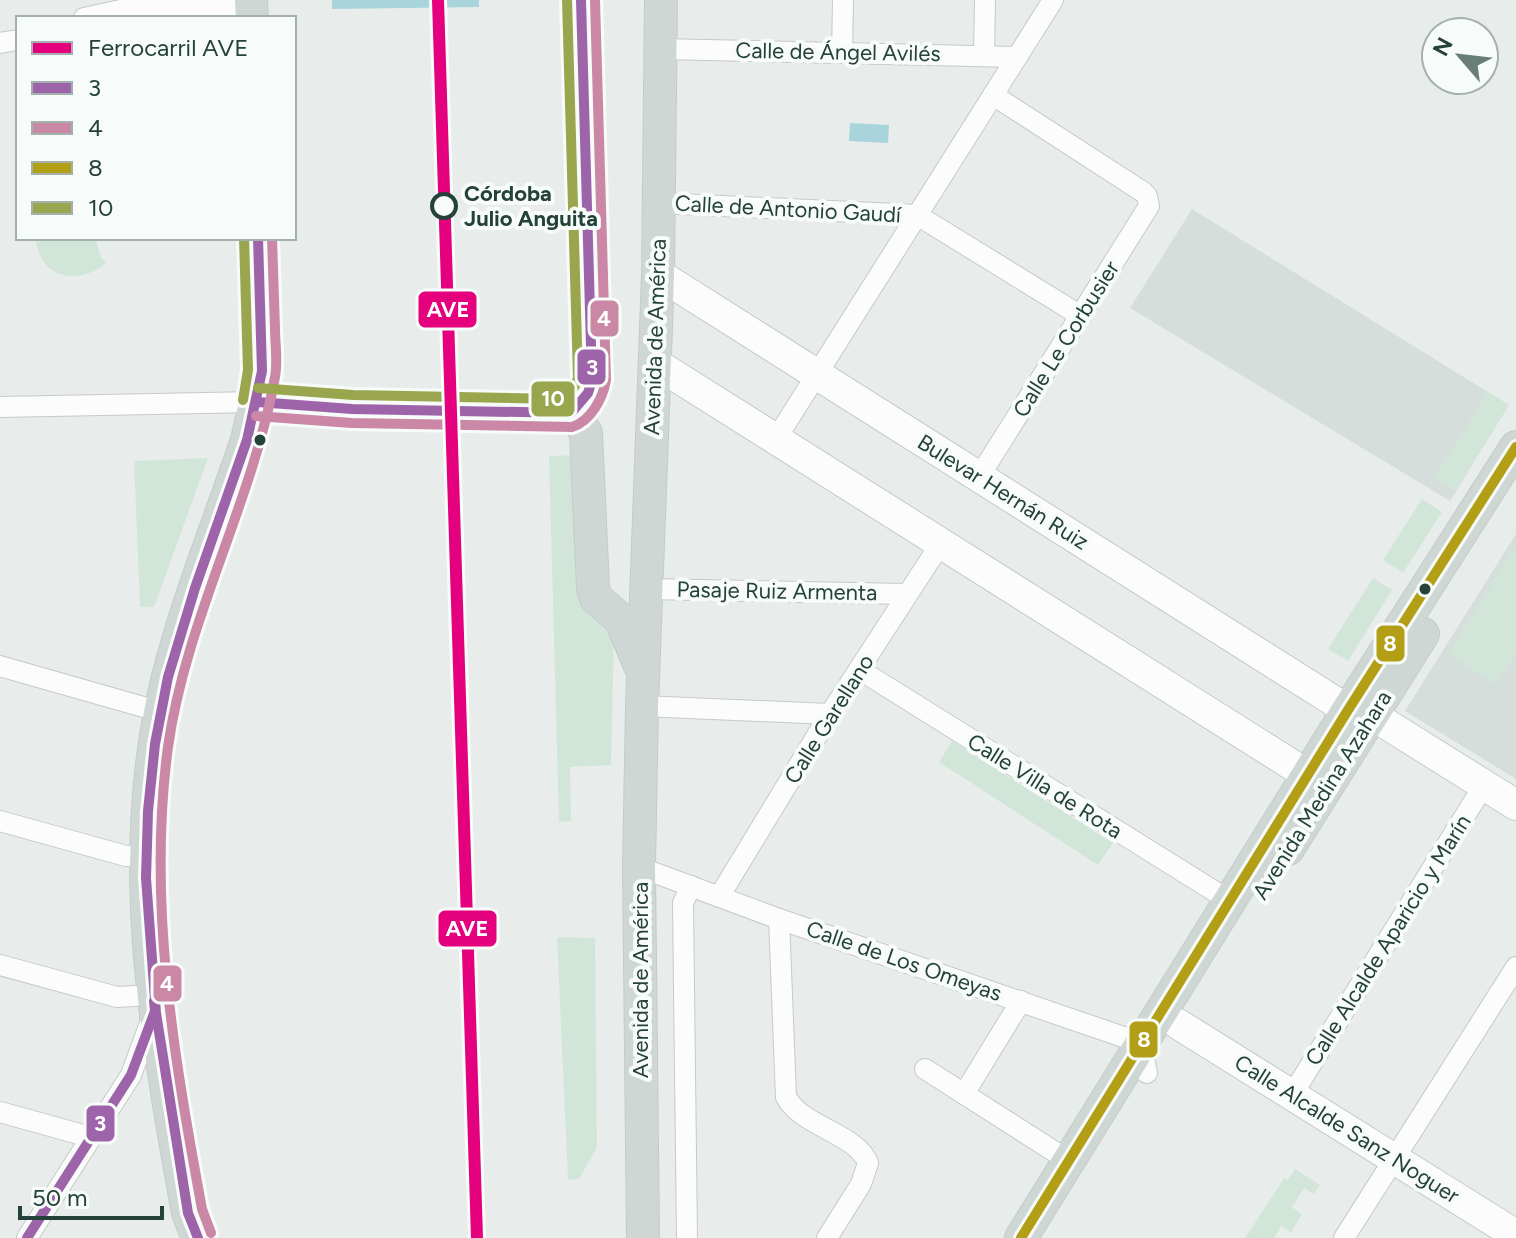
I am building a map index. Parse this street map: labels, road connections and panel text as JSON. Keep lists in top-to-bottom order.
{
  "streets": {
    "main road": ["Avenida de América", "Avenida Medina Azahara"],
    "street": [
      "Calle de Ángel Avilés",
      "Calle de Antonio Gaudí",
      "Calle Le Corbusier",
      "Bulevar Hernán Ruiz",
      "Pasaje Ruiz Armenta",
      "Calle Garellano",
      "Calle Villa de Rota",
      "Calle Alcalde Aparicio y Marín",
      "Calle de Los Omeyas",
      "Calle Alcalde Sanz Noguer"
    ]
  },
  "crossings": [
    ["Calle de Ángel Avilés", "Avenida de América"],
    ["Calle de Antonio Gaudí", "Avenida de América"],
    ["Calle de Antonio Gaudí", "Calle Le Corbusier"],
    ["Avenida de América", "Bulevar Hernán Ruiz"],
    ["Avenida de América", "Pasaje Ruiz Armenta"],
    ["Avenida de América", "Calle de Los Omeyas"],
    ["Calle Le Corbusier", "Bulevar Hernán Ruiz"],
    ["Bulevar Hernán Ruiz", "Avenida Medina Azahara"],
    ["Bulevar Hernán Ruiz", "Calle Alcalde Aparicio y Marín"],
    ["Pasaje Ruiz Armenta", "Calle Garellano"],
    ["Calle Garellano", "Calle Villa de Rota"],
    ["Calle Garellano", "Calle de Los Omeyas"],
    ["Calle Villa de Rota", "Avenida Medina Azahara"],
    ["Avenida Medina Azahara", "Calle de Los Omeyas"],
    ["Avenida Medina Azahara", "Calle Alcalde Sanz Noguer"],
    ["Calle Alcalde Aparicio y Marín", "Calle Alcalde Sanz Noguer"]
  ],
  "places": ["Córdoba Julio Anguita"],
  "lines": [
    "rail line AVE",
    "transit line 3",
    "transit line 4",
    "transit line 10",
    "transit line 8"
  ],
  "legend": [
    "Ferrocarril AVE",
    "3",
    "4",
    "8",
    "10"
  ],
  "scale_bar": "50 m",
  "north": "top left"
}
